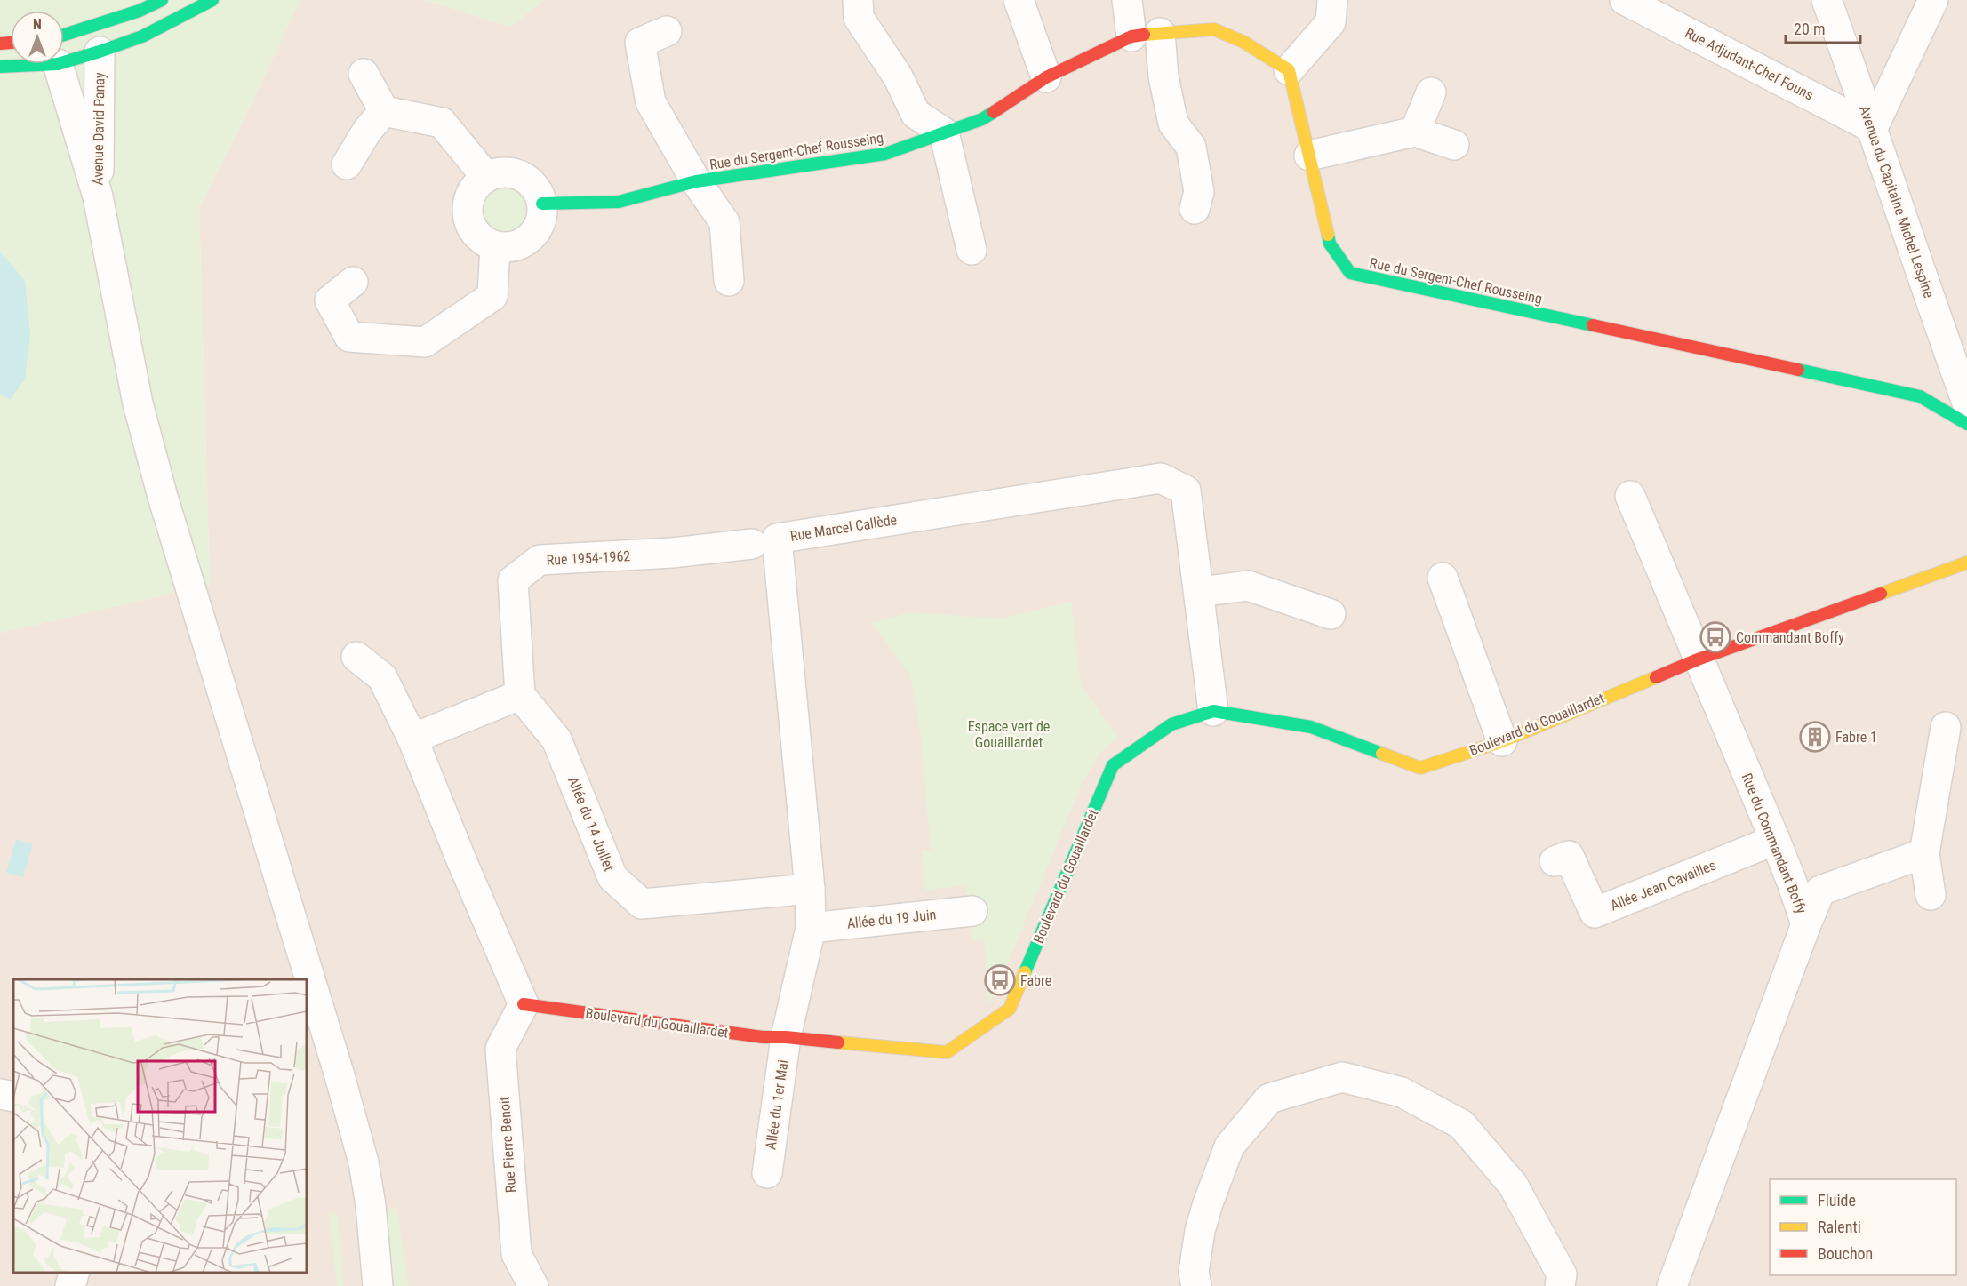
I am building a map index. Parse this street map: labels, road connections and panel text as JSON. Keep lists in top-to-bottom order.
{
  "streets": {
    "street": [
      "Rue Adjudant-Chef Founs",
      "Avenue David Panay",
      "Rue du Sergent-Chef Rousseing",
      "Avenue du Capitaine Michel Lespine",
      "Rue Marcel Callède",
      "Rue 1954-1962",
      "Boulevard du Gouaillardet",
      "Allée du 14 Juillet",
      "Rue du Commandant Boffy",
      "Allée Jean Cavailles",
      "Allée du 19 Juin",
      "Allée du 1er Mai",
      "Rue Pierre Benoit"
    ]
  },
  "crossings": [
    ["Rue Adjudant-Chef Founs", "Avenue du Capitaine Michel Lespine"],
    ["Rue Marcel Callède", "Boulevard du Gouaillardet"],
    ["Rue Marcel Callède", "Allée du 14 Juillet"],
    ["Rue Marcel Callède", "Allée du 19 Juin"],
    ["Rue Marcel Callède", "Allée du 1er Mai"],
    ["Rue 1954-1962", "Allée du 14 Juillet"],
    ["Boulevard du Gouaillardet", "Rue du Commandant Boffy"],
    ["Boulevard du Gouaillardet", "Allée du 1er Mai"],
    ["Boulevard du Gouaillardet", "Rue Pierre Benoit"],
    ["Rue du Commandant Boffy", "Allée Jean Cavailles"]
  ],
  "parks": ["Espace vert de Gouaillardet"],
  "places": {
    "bus stop": ["Commandant Boffy", "Fabre"],
    "building": ["Fabre 1"]
  },
  "legend": ["Fluide", "Ralenti", "Bouchon"],
  "scale_bar": "20 m",
  "north": "top"
}
